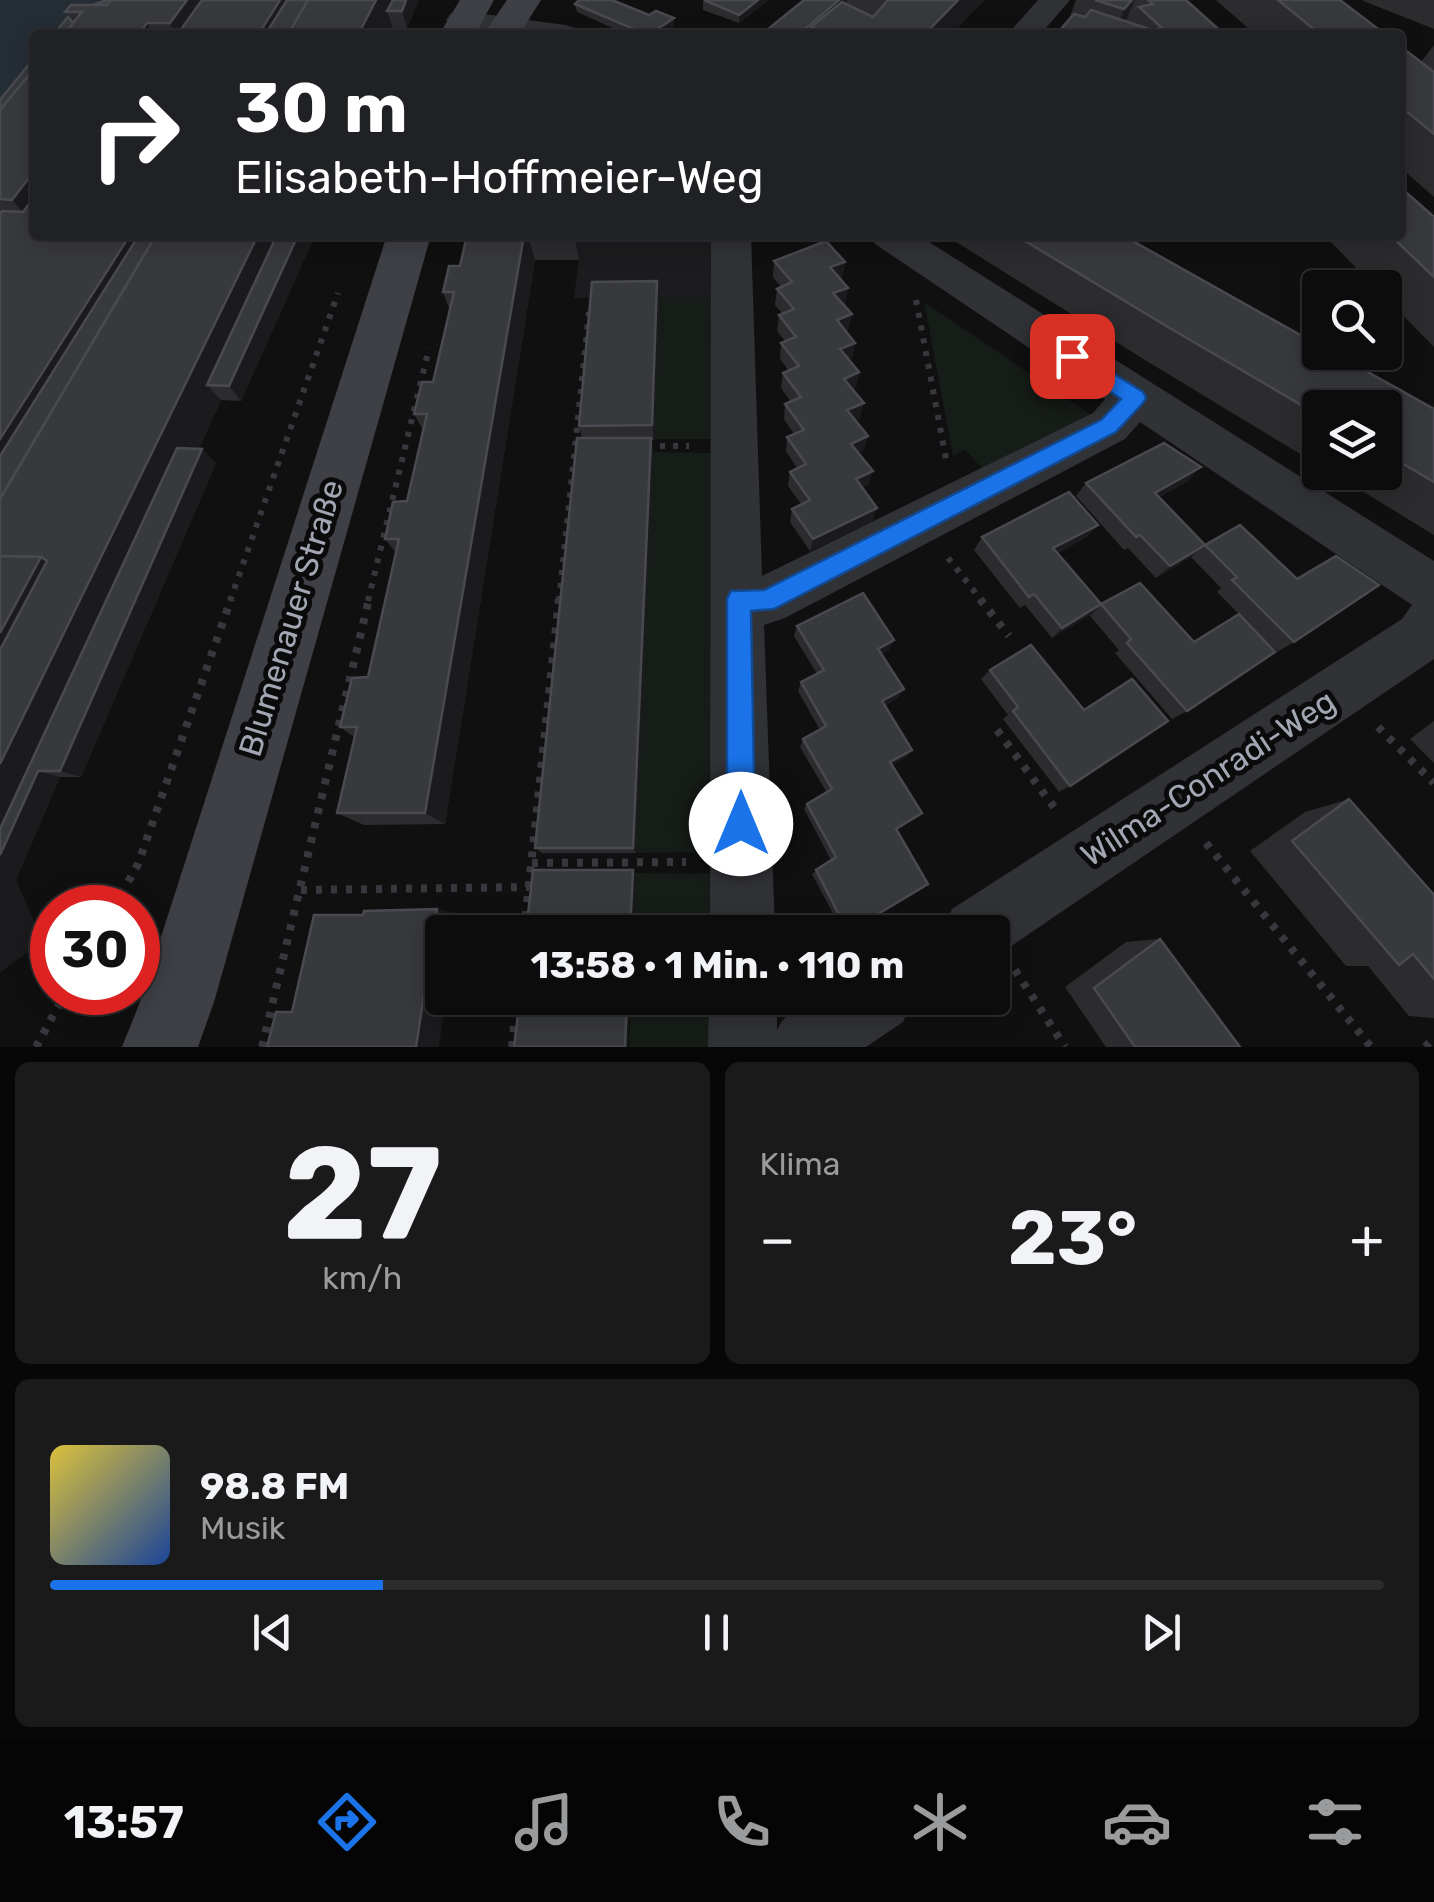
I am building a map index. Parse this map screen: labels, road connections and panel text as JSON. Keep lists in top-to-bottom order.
{
  "streets": {
    "street": ["Blumenauer Straße", "Wilma-Conradi-Weg"]
  },
  "page": {
    "turn": ["30 m", "Elisabeth-Hoffmeier-Weg"],
    "limit": "30",
    "trip": "13:58 · 1 Min. · 110 m",
    "tile": [
      ["27", "km/h"],
      "Klima"
    ],
    "heat": ["−", "23°", "+"],
    "song": ["98.8 FM", "Musik"],
    "tabs": "13:57"
  }
}
